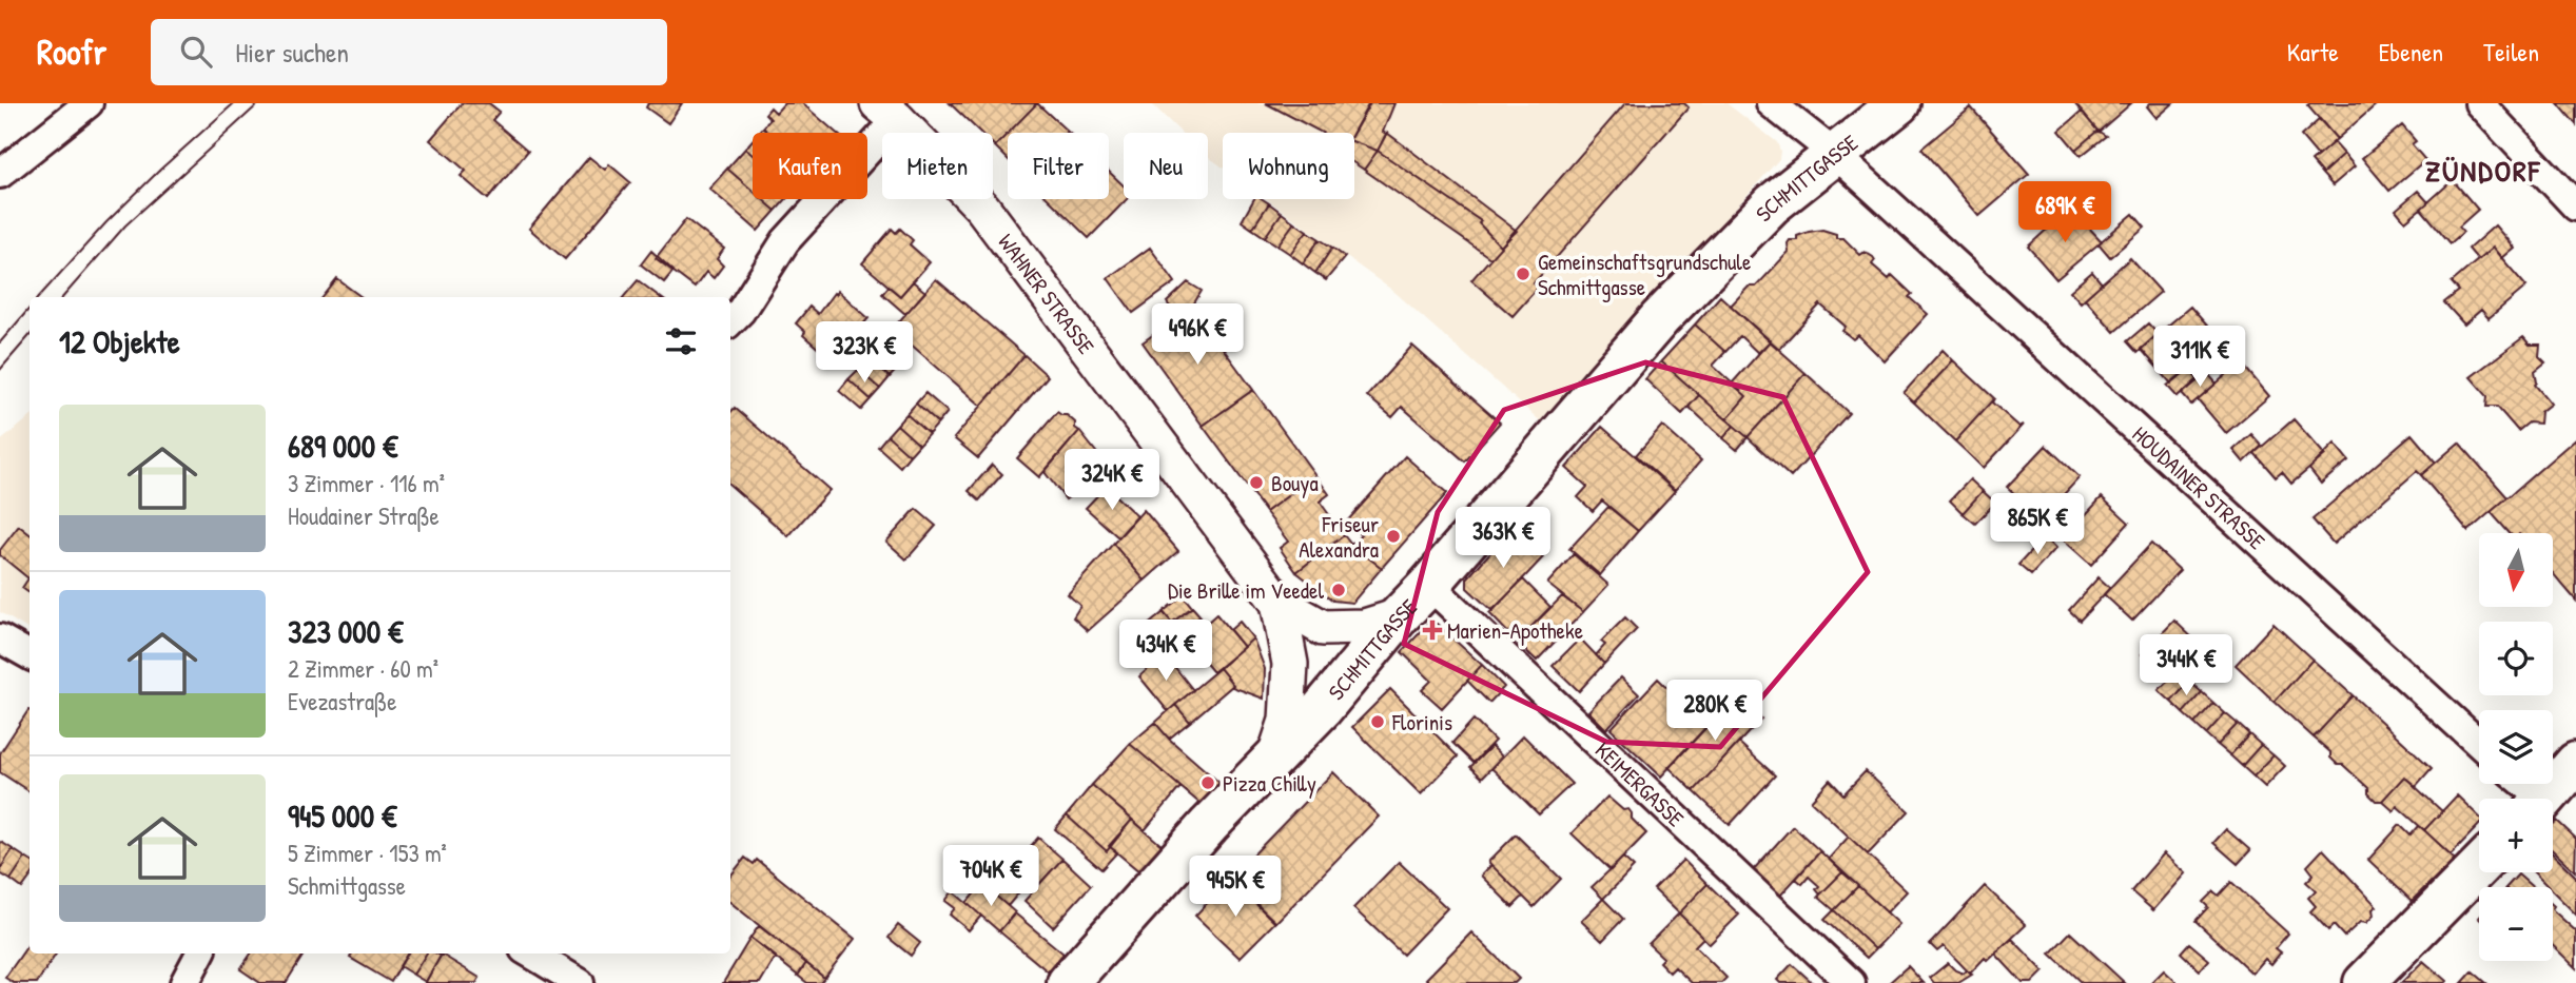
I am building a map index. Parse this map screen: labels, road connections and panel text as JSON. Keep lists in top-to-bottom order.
{
  "streets": {
    "main road": ["SCHMITTGASSE"],
    "street": ["WAHNER STRASSE", "HOUDAINER STRASSE", "KEIMERGASSE"]
  },
  "crossings": [
    ["SCHMITTGASSE", "WAHNER STRASSE"],
    ["SCHMITTGASSE", "HOUDAINER STRASSE"],
    ["SCHMITTGASSE", "KEIMERGASSE"]
  ],
  "districts": ["ZÜNDORF"],
  "places": {
    "other": [
      "Gemeinschaftsgrundschule Schmittgasse",
      "Bouya",
      "Friseur Alexandra",
      "Die Brille im Veedel",
      "Florinis",
      "Pizza Chilly"
    ],
    "health": ["Marien-Apotheke"]
  },
  "north": "bottom",
  "page": {
    "header": "Roofr",
    "search": "Hier suchen",
    "nav": ["Karte", "Ebenen", "Teilen"],
    "chip": [
      "Kaufen",
      "Mieten",
      "Filter",
      "Neu",
      "Wohnung"
    ],
    "price": [
      "689K €",
      "496K €",
      "323K €",
      "311K €",
      "324K €",
      "865K €",
      "363K €",
      "434K €",
      "344K €",
      "280K €",
      "704K €",
      "945K €"
    ],
    "heading": "12 Objekte",
    "list": [
      {
        "name": "689 000 €",
        "note": "3 Zimmer · 116 m² · Houdainer Straße"
      },
      {
        "name": "323 000 €",
        "note": "2 Zimmer · 60 m² · Evezastraße"
      },
      {
        "name": "945 000 €",
        "note": "5 Zimmer · 153 m² · Schmittgasse"
      }
    ],
    "map_buttons": ["+", "−"]
  }
}
